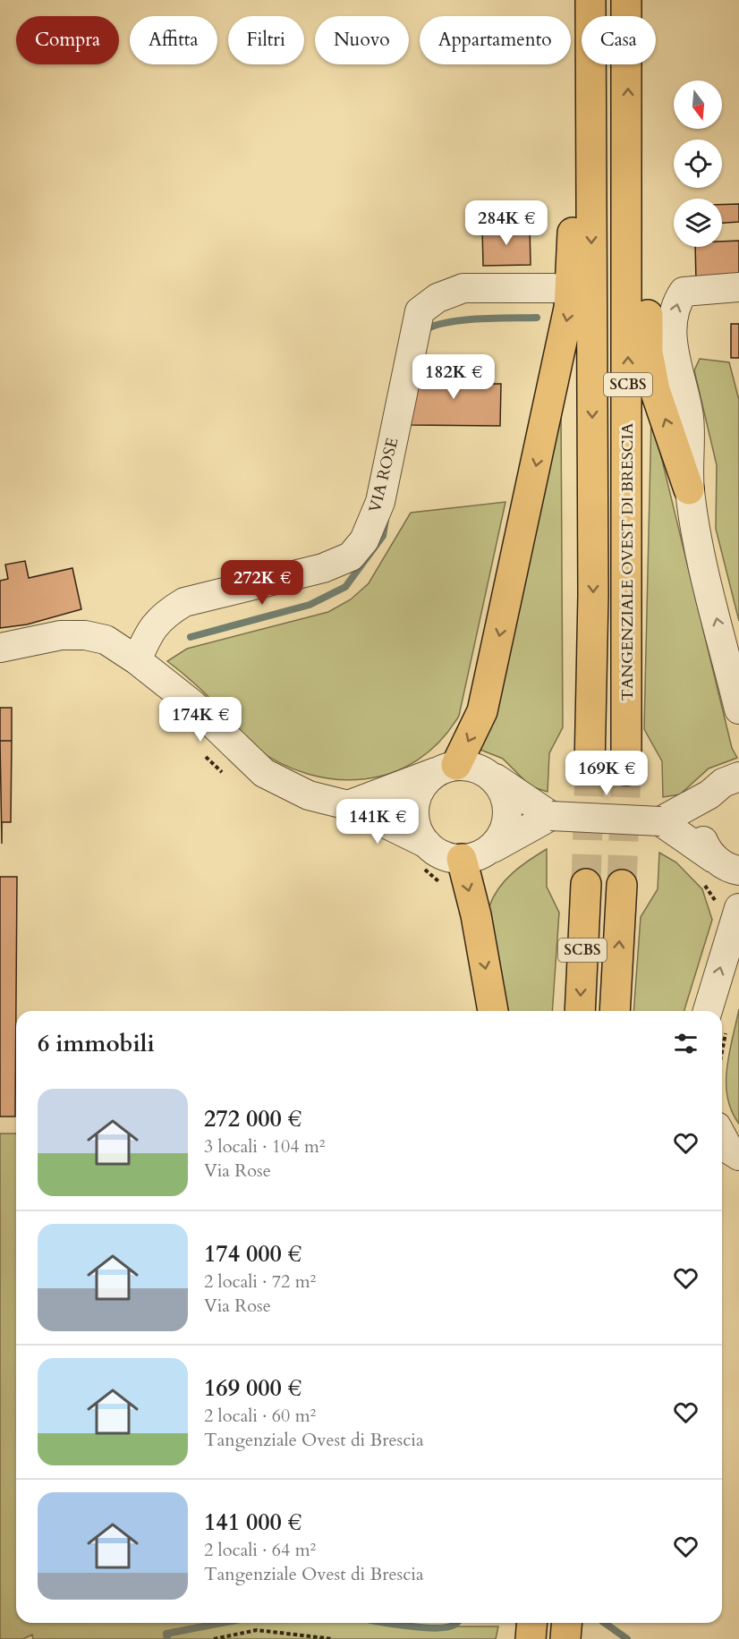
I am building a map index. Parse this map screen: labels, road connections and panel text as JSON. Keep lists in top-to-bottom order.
{
  "streets": {
    "highway": ["SCBS", "TANGENZIALE OVEST DI BRESCIA"],
    "street": ["VIA ROSE"]
  },
  "north": "bottom",
  "page": {
    "chip": [
      "Compra",
      "Affitta",
      "Filtri",
      "Nuovo",
      "Appartamento",
      "Casa"
    ],
    "price": [
      "284K €",
      "182K €",
      "272K €",
      "174K €",
      "169K €",
      "141K €"
    ],
    "heading": "6 immobili",
    "list": [
      {
        "name": "272 000 €",
        "note": "3 locali · 104 m² · Via Rose"
      },
      {
        "name": "174 000 €",
        "note": "2 locali · 72 m² · Via Rose"
      },
      {
        "name": "169 000 €",
        "note": "2 locali · 60 m² · Tangenziale Ovest di Brescia"
      },
      {
        "name": "141 000 €",
        "note": "2 locali · 64 m² · Tangenziale Ovest di Brescia"
      }
    ]
  }
}
